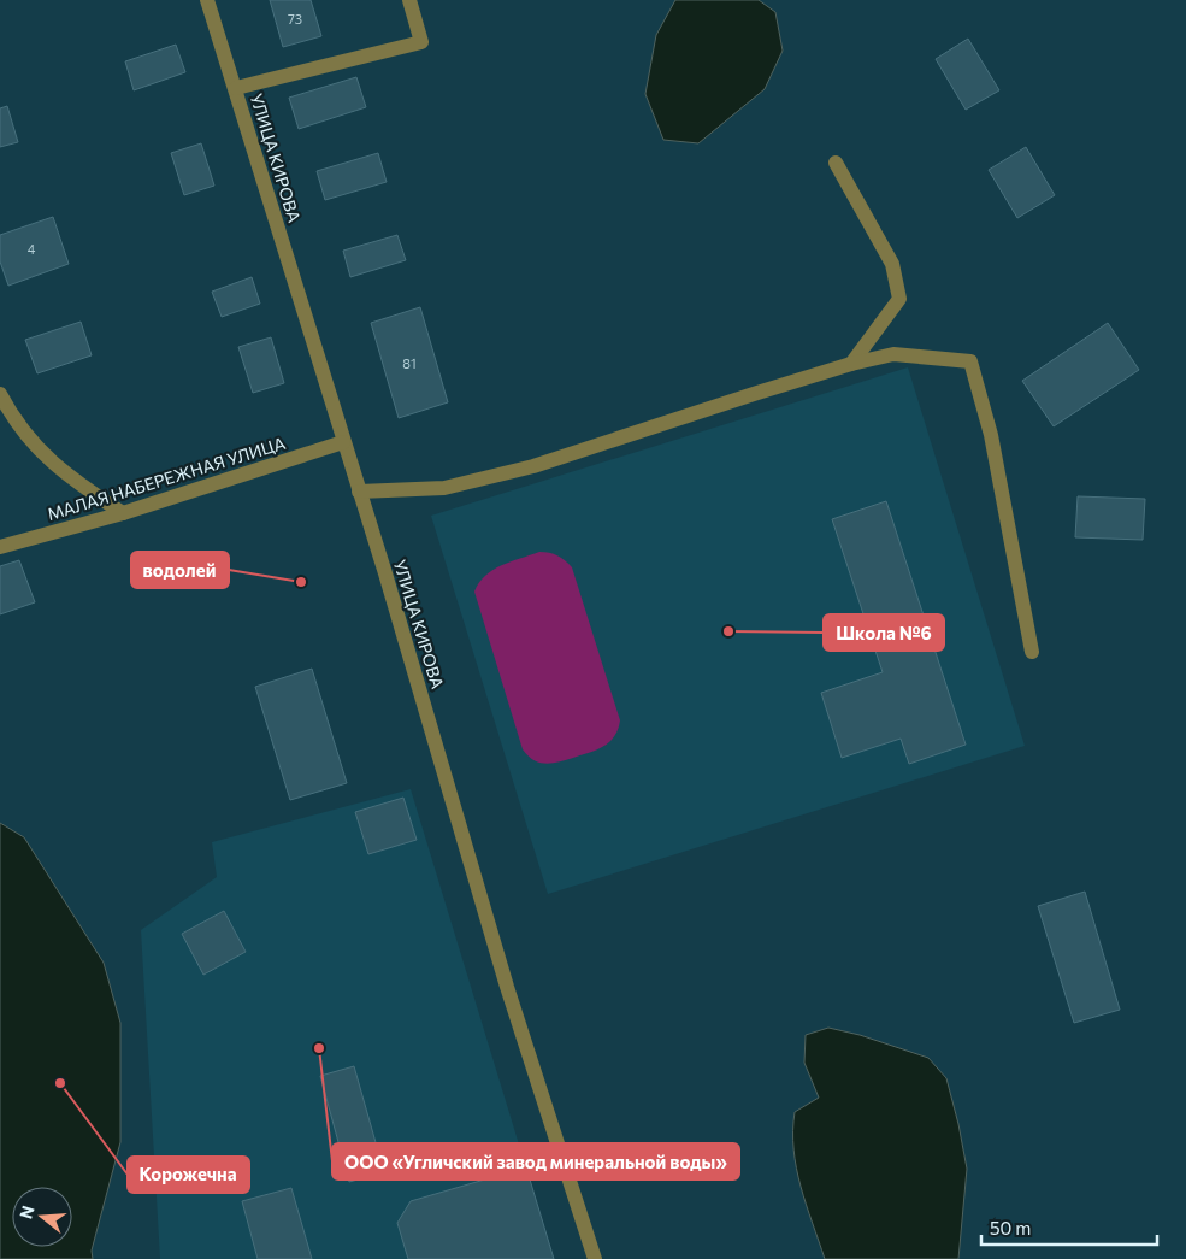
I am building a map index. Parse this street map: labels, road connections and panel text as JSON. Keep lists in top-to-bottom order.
{
  "streets": {
    "street": ["УЛИЦА КИРОВА", "МАЛАЯ НАБЕРЕЖНАЯ УЛИЦА"]
  },
  "crossings": [
    ["УЛИЦА КИРОВА", "МАЛАЯ НАБЕРЕЖНАЯ УЛИЦА"]
  ],
  "places": [
    "водолей",
    "Школа №6",
    "ООО «Угличский завод минеральной воды»",
    "Корожечна"
  ],
  "house_numbers": ["73", "4", "81"],
  "scale_bar": "50 m",
  "north": "left"
}
